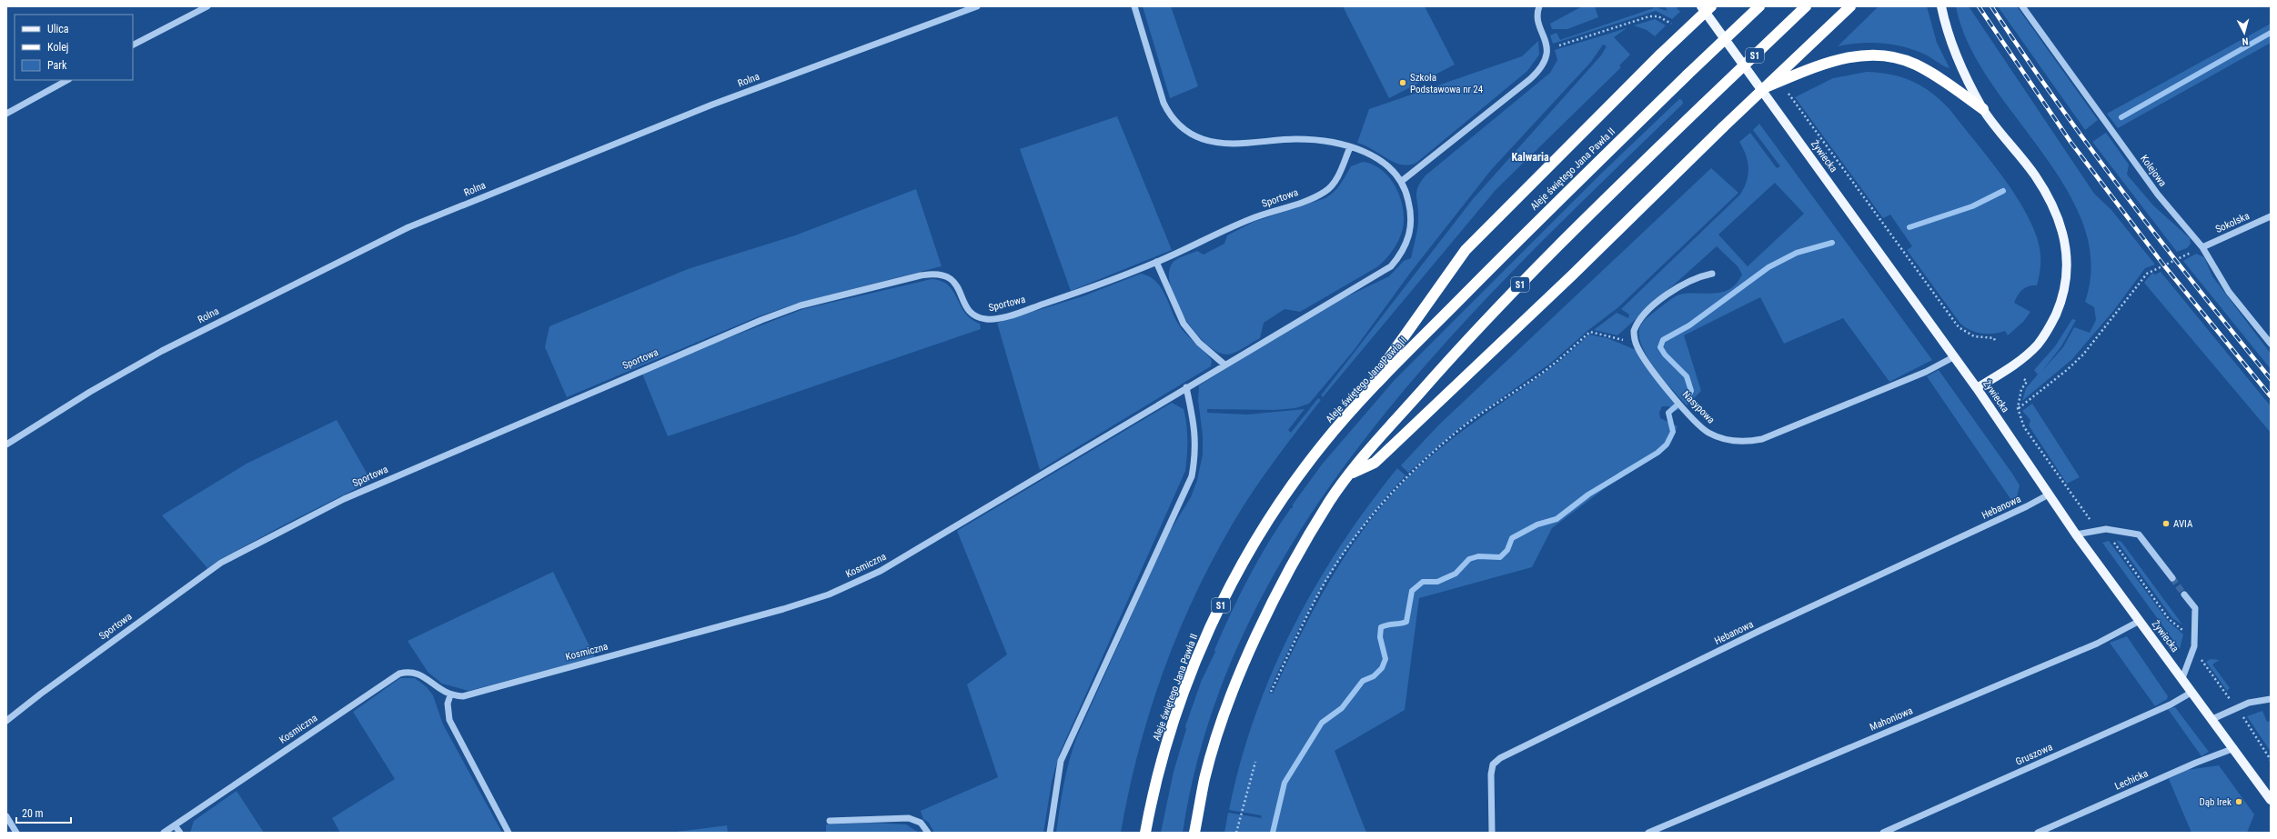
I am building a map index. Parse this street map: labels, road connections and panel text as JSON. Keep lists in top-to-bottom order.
{
  "streets": {
    "highway": ["S1", "Aleje świętego Jana Pawła II"],
    "main road": ["Żywiecka"],
    "street": [
      "Rolna",
      "Kolejowa",
      "Sportowa",
      "Sokolska",
      "Nasypowa",
      "Hebanowa",
      "Kosmiczna",
      "Mahoniowa",
      "Gruszowa",
      "Lechicka"
    ]
  },
  "crossings": [
    ["Żywiecka", "Nasypowa"],
    ["Żywiecka", "Hebanowa"],
    ["Żywiecka", "Mahoniowa"],
    ["Żywiecka", "Gruszowa"],
    ["Żywiecka", "Lechicka"],
    ["Kolejowa", "Sokolska"],
    ["Sportowa", "Kosmiczna"]
  ],
  "districts": ["Kalwaria"],
  "places": ["Szkoła Podstawowa nr 24", "AVIA", "Dąb Irek"],
  "legend": ["Ulica", "Kolej", "Park"],
  "scale_bar": "20 m",
  "north": "bottom"
}
